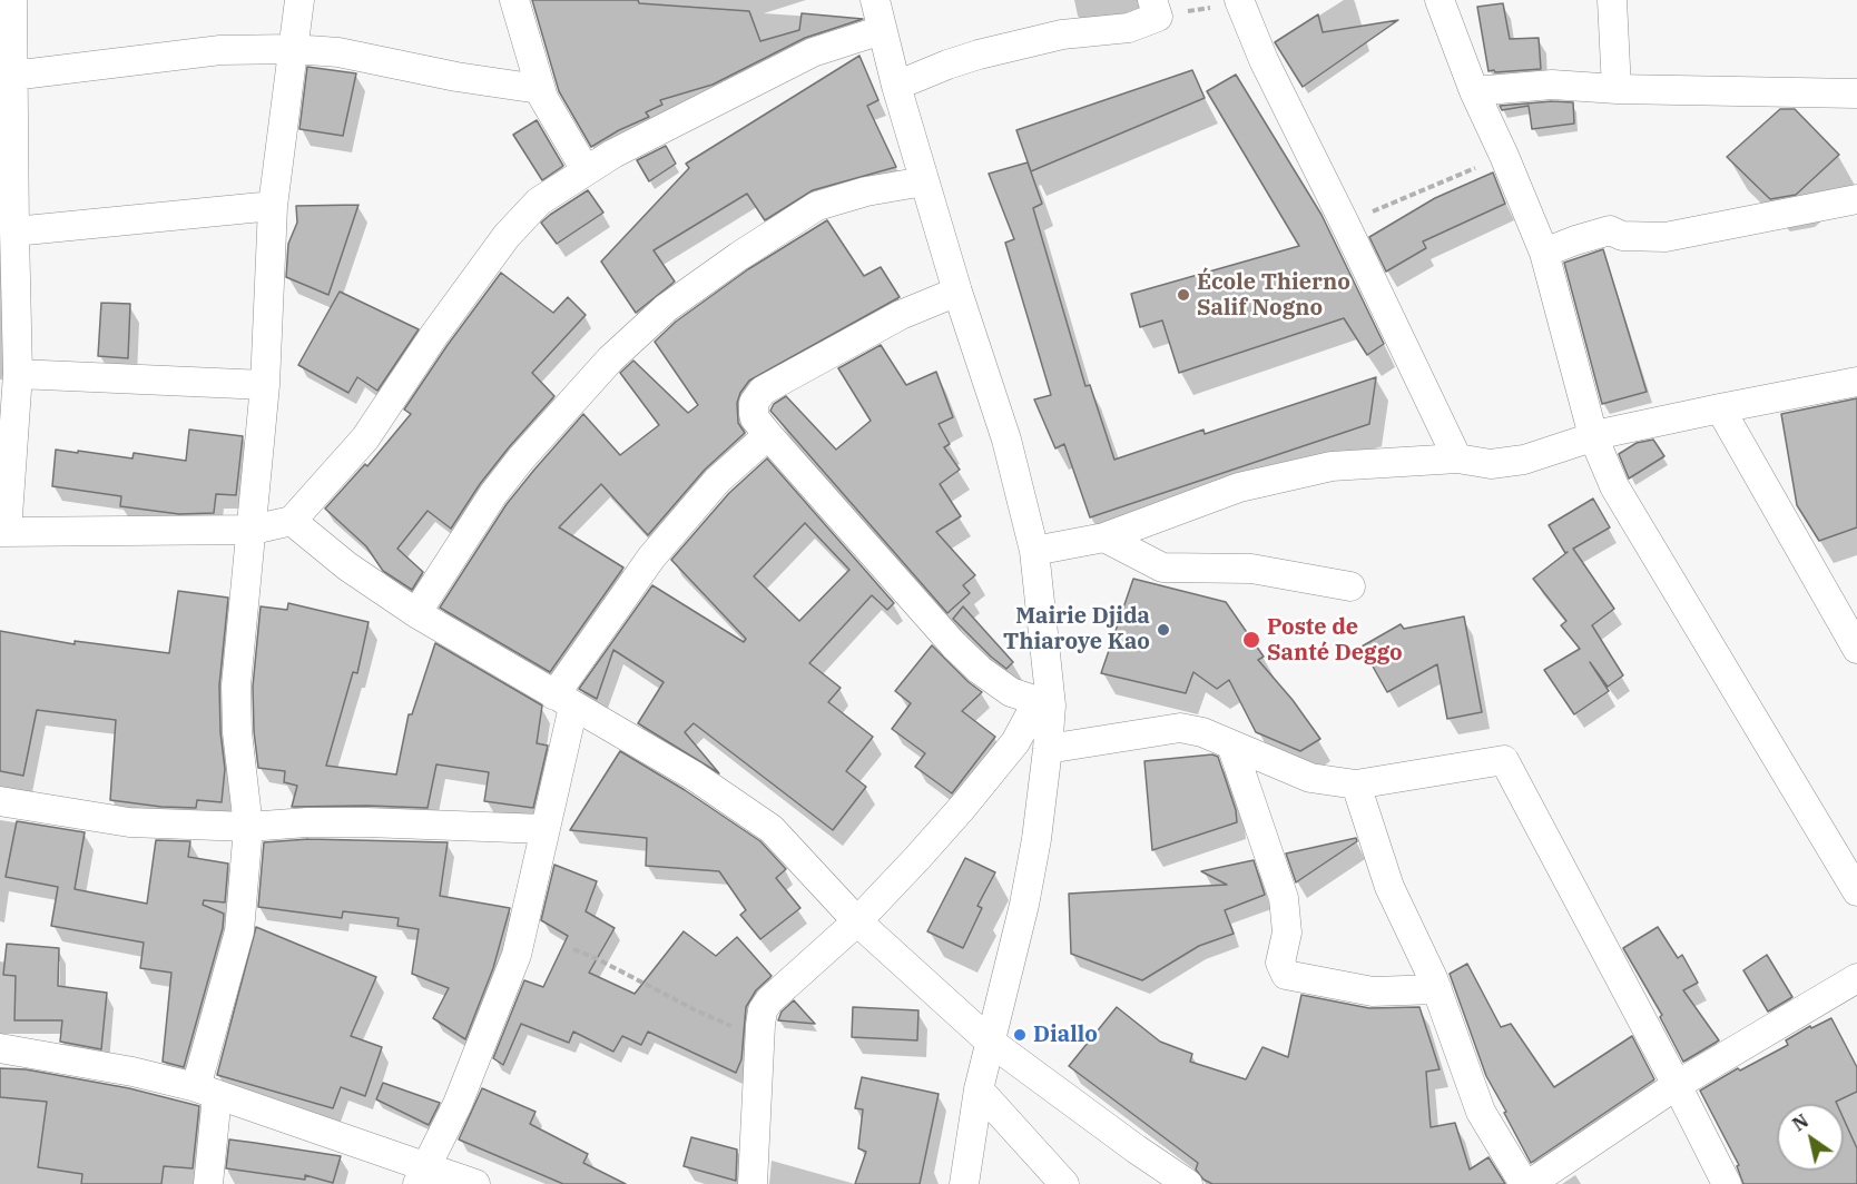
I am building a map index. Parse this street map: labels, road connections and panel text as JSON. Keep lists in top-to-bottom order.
{
  "places": [
    "École Thierno Salif Nogno",
    "Mairie Djida Thiaroye Kao",
    "Poste de Santé Deggo",
    "Diallo"
  ],
  "north": "top left"
}
